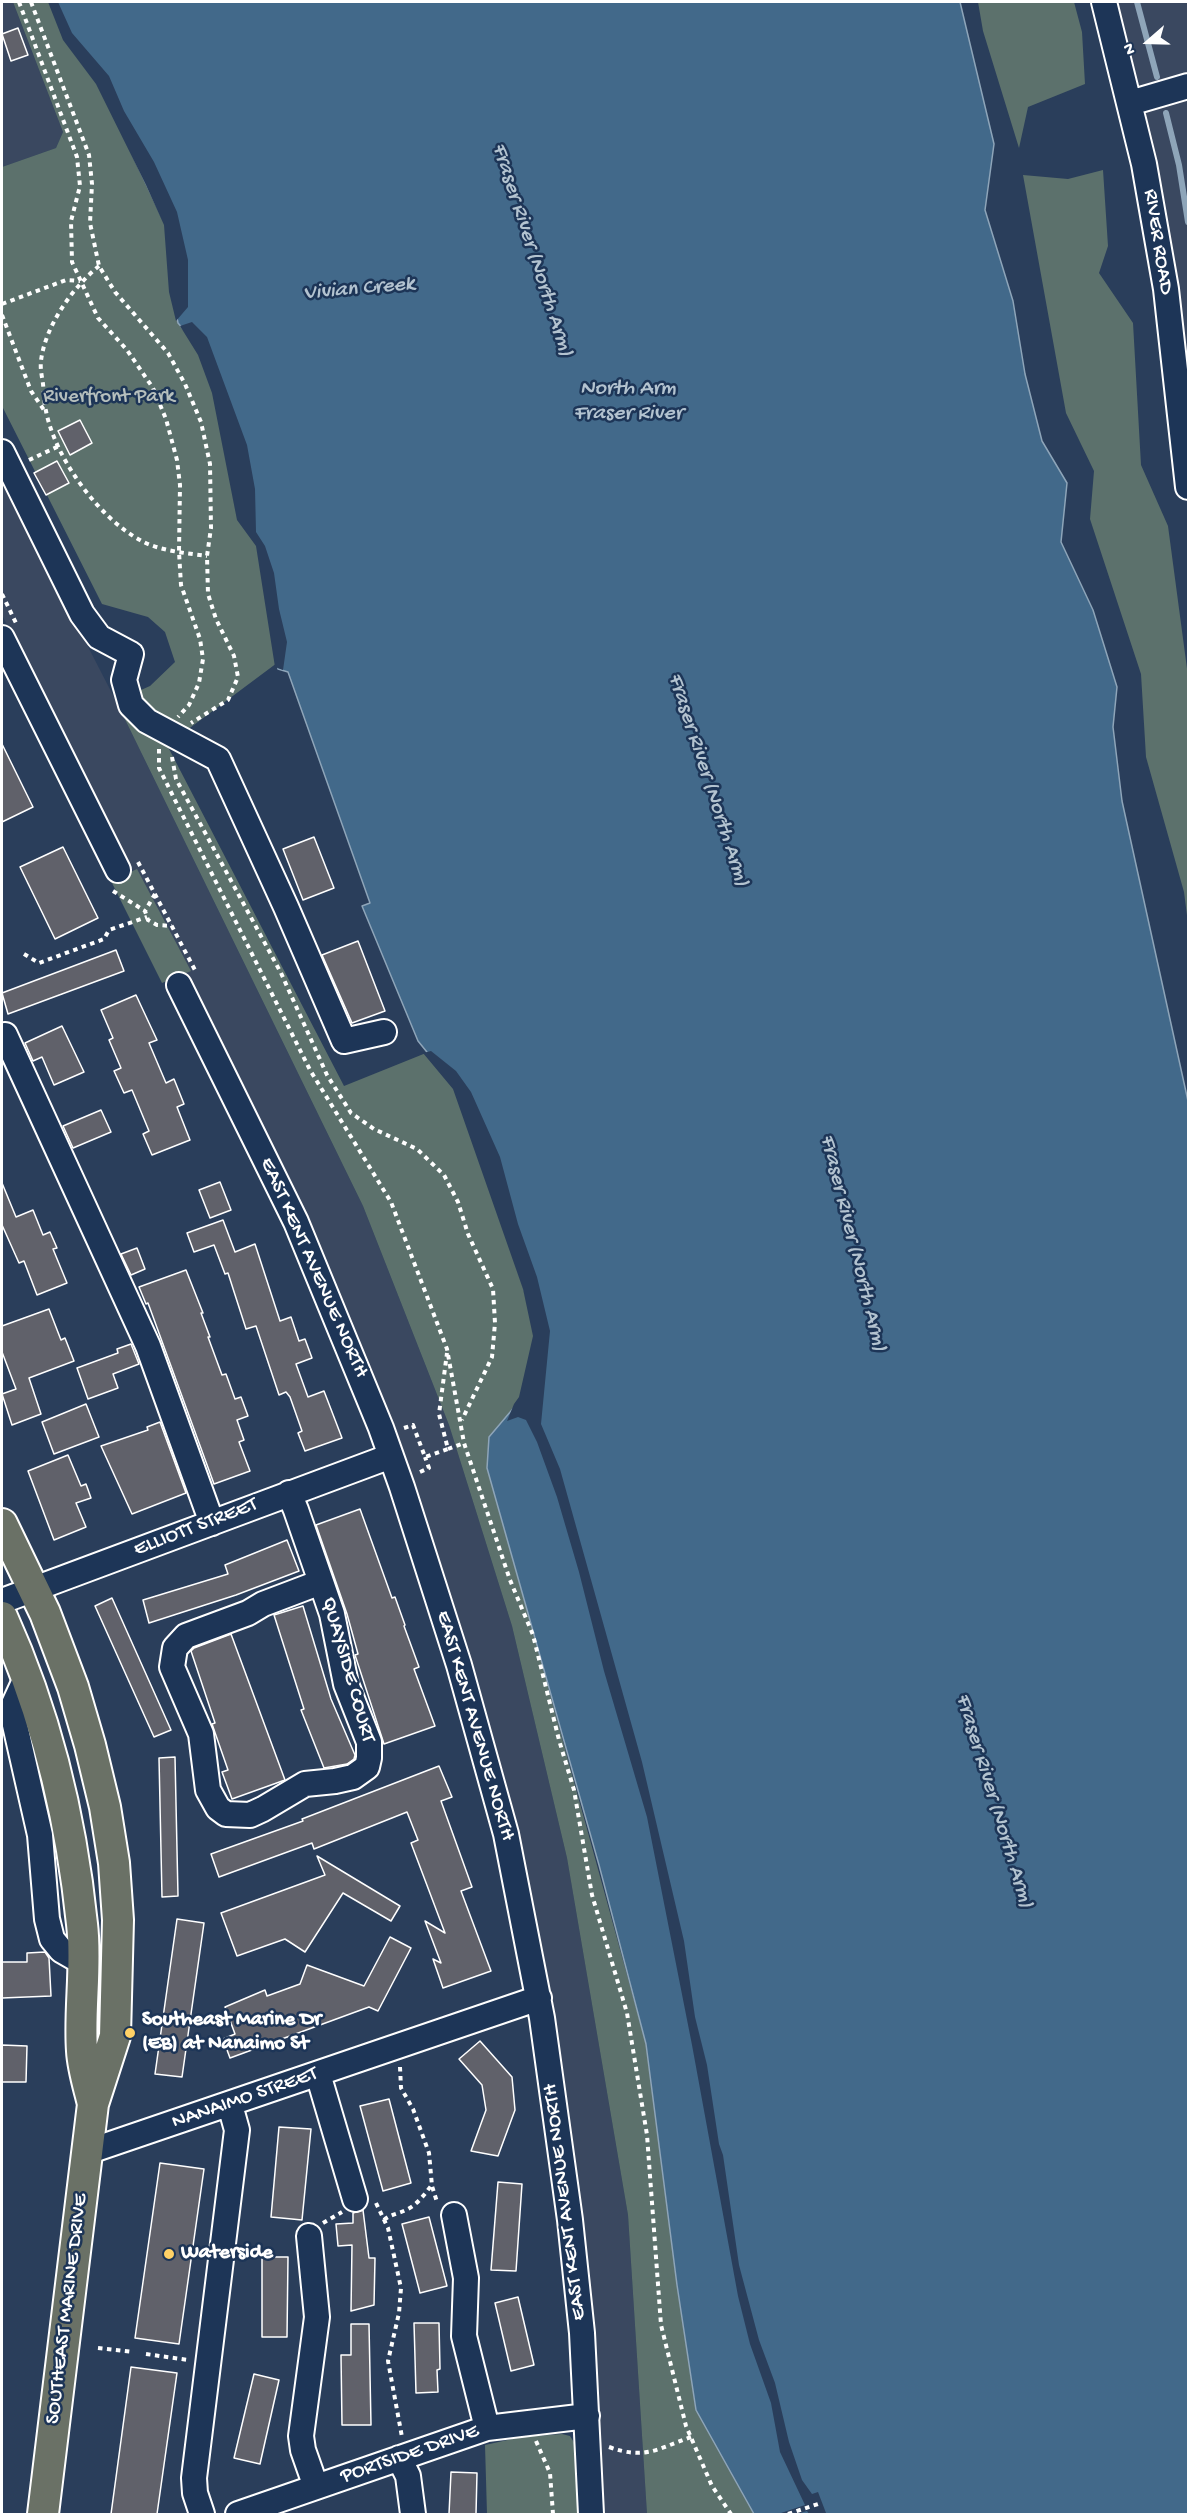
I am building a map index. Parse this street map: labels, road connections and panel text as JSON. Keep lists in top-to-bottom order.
{
  "streets": {
    "main road": ["SOUTHEAST MARINE DRIVE"],
    "street": [
      "RIVER ROAD",
      "EAST KENT AVENUE NORTH",
      "ELLIOTT STREET",
      "QUAYSIDE COURT",
      "NANAIMO STREET",
      "PORTSIDE DRIVE"
    ]
  },
  "crossings": [
    ["EAST KENT AVENUE NORTH", "ELLIOTT STREET"],
    ["EAST KENT AVENUE NORTH", "NANAIMO STREET"],
    ["EAST KENT AVENUE NORTH", "PORTSIDE DRIVE"],
    ["ELLIOTT STREET", "QUAYSIDE COURT"],
    ["ELLIOTT STREET", "SOUTHEAST MARINE DRIVE"],
    ["NANAIMO STREET", "SOUTHEAST MARINE DRIVE"]
  ],
  "water": ["Fraser River (North Arm)", "Vivian Creek", "North Arm Fraser River"],
  "parks": ["Riverfront Park"],
  "places": ["Southeast Marine Dr (EB) at Nanaimo St", "Waterside"],
  "north": "left"
}
